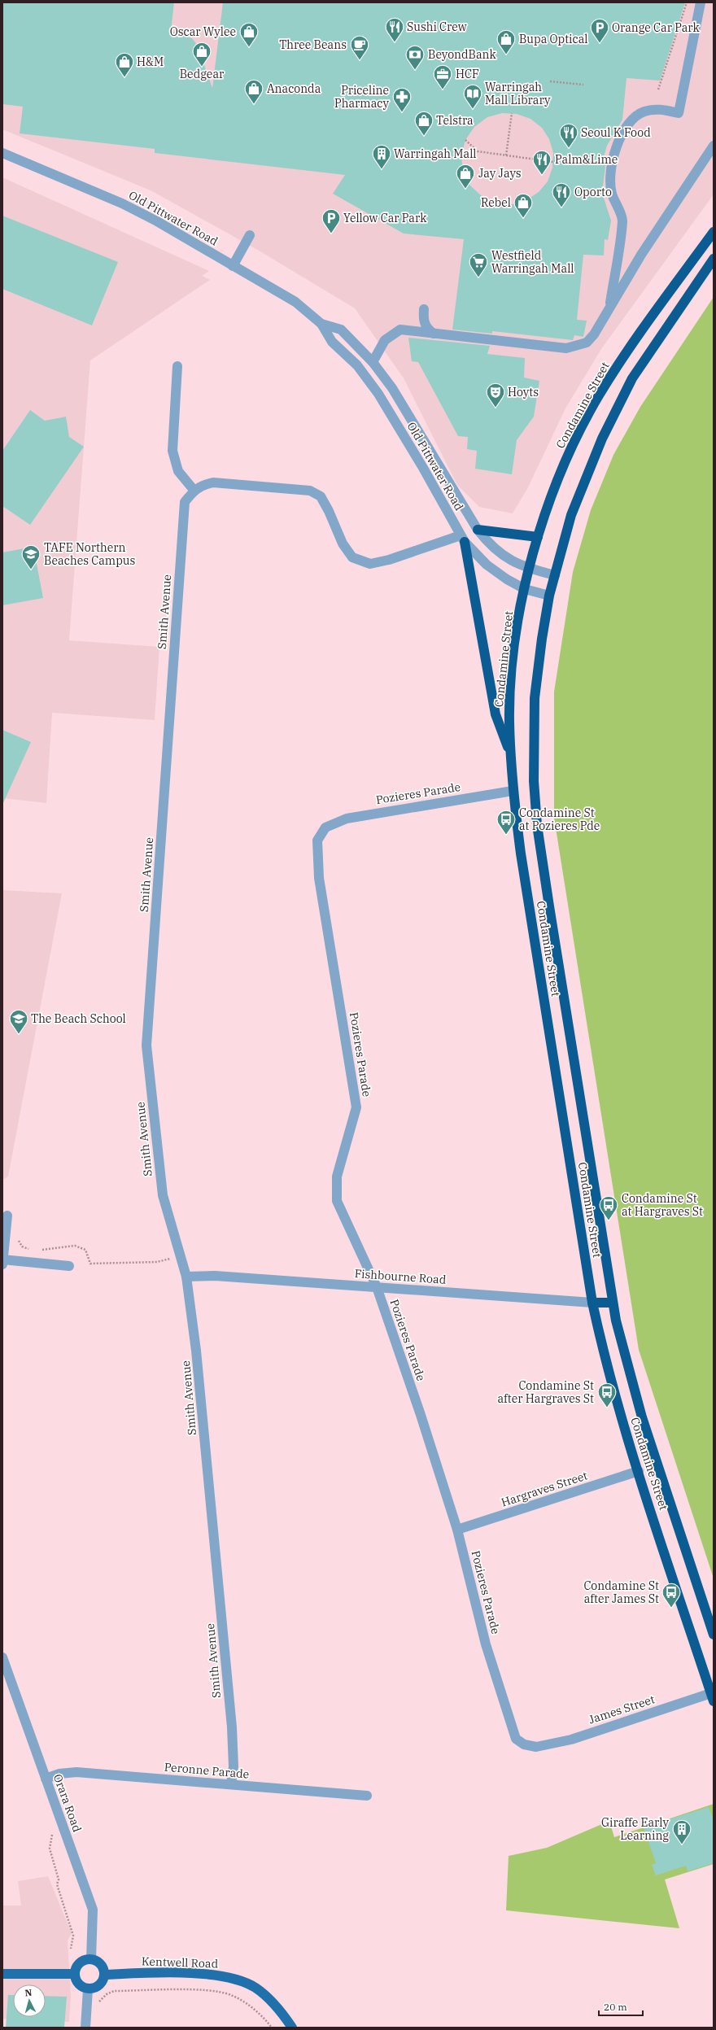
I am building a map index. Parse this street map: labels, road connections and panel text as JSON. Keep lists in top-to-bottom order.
{
  "streets": {
    "highway": ["Condamine Street", "Fishbourne Road"],
    "main road": ["Kentwell Road"],
    "street": [
      "Old Pittwater Road",
      "Smith Avenue",
      "Pozieres Parade",
      "Hargraves Street",
      "James Street",
      "Peronne Parade",
      "Orara Road"
    ]
  },
  "crossings": [
    ["Old Pittwater Road", "Condamine Street"],
    ["Condamine Street", "Pozieres Parade"],
    ["Condamine Street", "Fishbourne Road"],
    ["Condamine Street", "Hargraves Street"],
    ["Condamine Street", "James Street"],
    ["Smith Avenue", "Fishbourne Road"],
    ["Smith Avenue", "Peronne Parade"],
    ["Pozieres Parade", "Fishbourne Road"],
    ["Pozieres Parade", "Hargraves Street"],
    ["Pozieres Parade", "James Street"],
    ["Peronne Parade", "Orara Road"],
    ["Orara Road", "Kentwell Road"]
  ],
  "places": {
    "restaurant": [
      "Sushi Crew",
      "Seoul K Food",
      "Palm&Lime",
      "Oporto"
    ],
    "parking": ["Orange Car Park", "Yellow Car Park"],
    "shop": [
      "Oscar Wylee",
      "Bupa Optical",
      "Bedgear",
      "H&M",
      "Anaconda",
      "Telstra",
      "Jay Jays",
      "Rebel"
    ],
    "cafe": ["Three Beans"],
    "bank": ["BeyondBank"],
    "office": ["HCF"],
    "library": ["Warringah Mall Library"],
    "pharmacy": ["Priceline Pharmacy"],
    "building": ["Warringah Mall", "Giraffe Early Learning"],
    "supermarket": ["Westfield Warringah Mall"],
    "theatre": ["Hoyts"],
    "school or university": ["TAFE Northern Beaches Campus", "The Beach School"],
    "bus stop": [
      "Condamine St at Pozieres Pde",
      "Condamine St at Hargraves St",
      "Condamine St after Hargraves St",
      "Condamine St after James St"
    ]
  },
  "scale_bar": "20 m",
  "north": "top"
}
